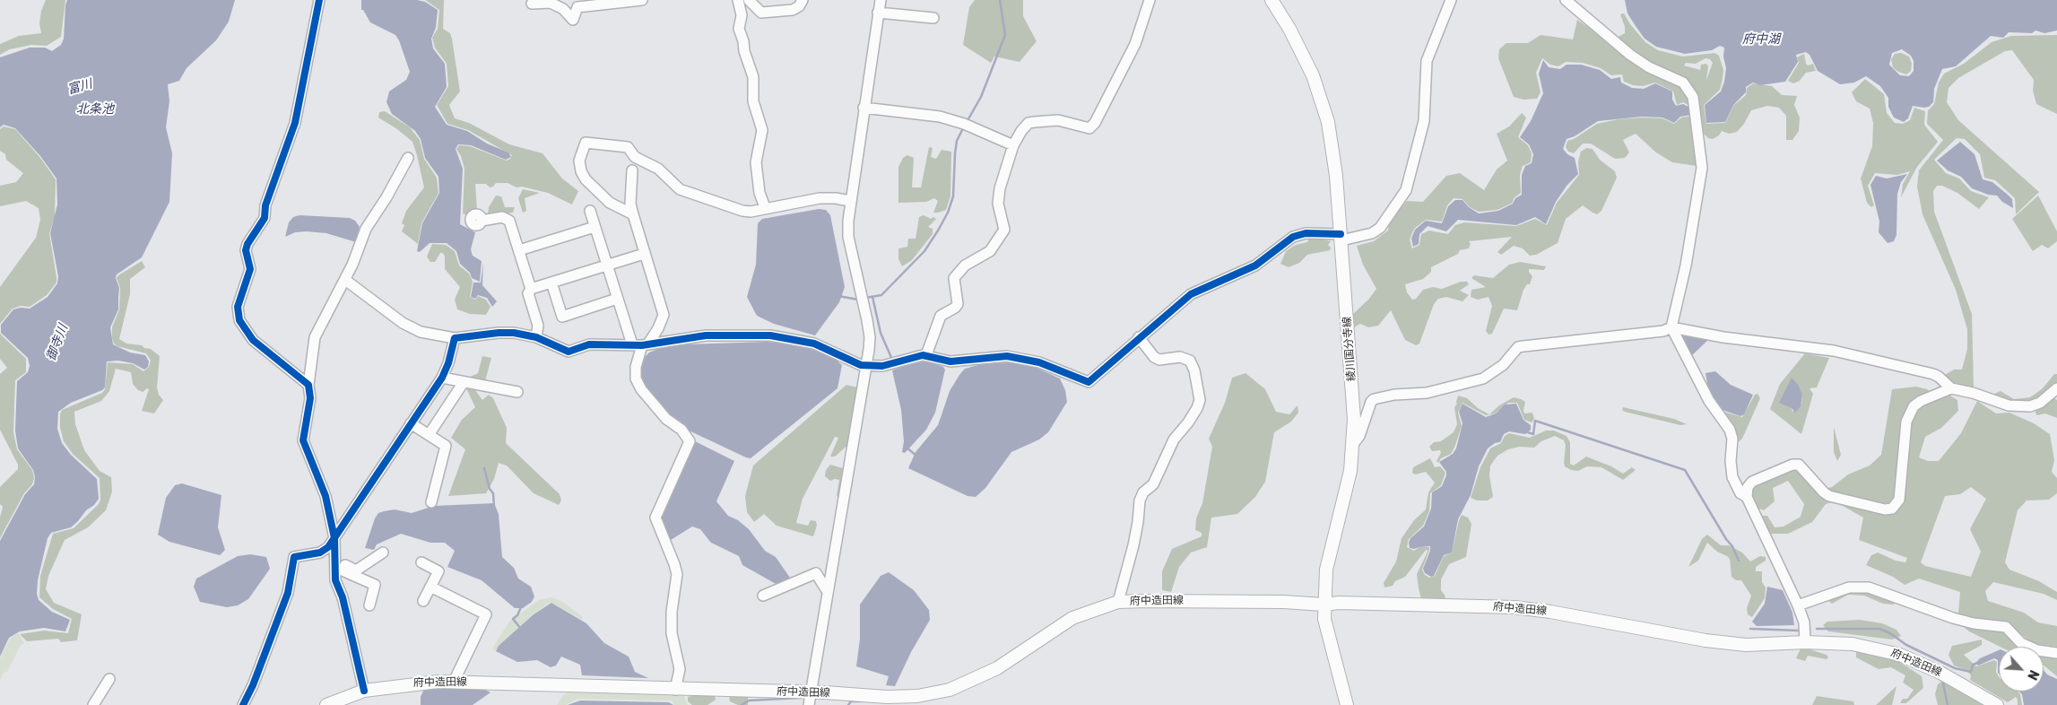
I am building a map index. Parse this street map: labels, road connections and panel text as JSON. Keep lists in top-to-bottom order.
{
  "streets": {
    "main road": ["綾川国分寺線", "府中造田線"]
  },
  "crossings": [
    ["綾川国分寺線", "府中造田線"]
  ],
  "water": [
    "府中湖",
    "富川",
    "北条池",
    "御寺川"
  ],
  "north": "bottom right"
}
